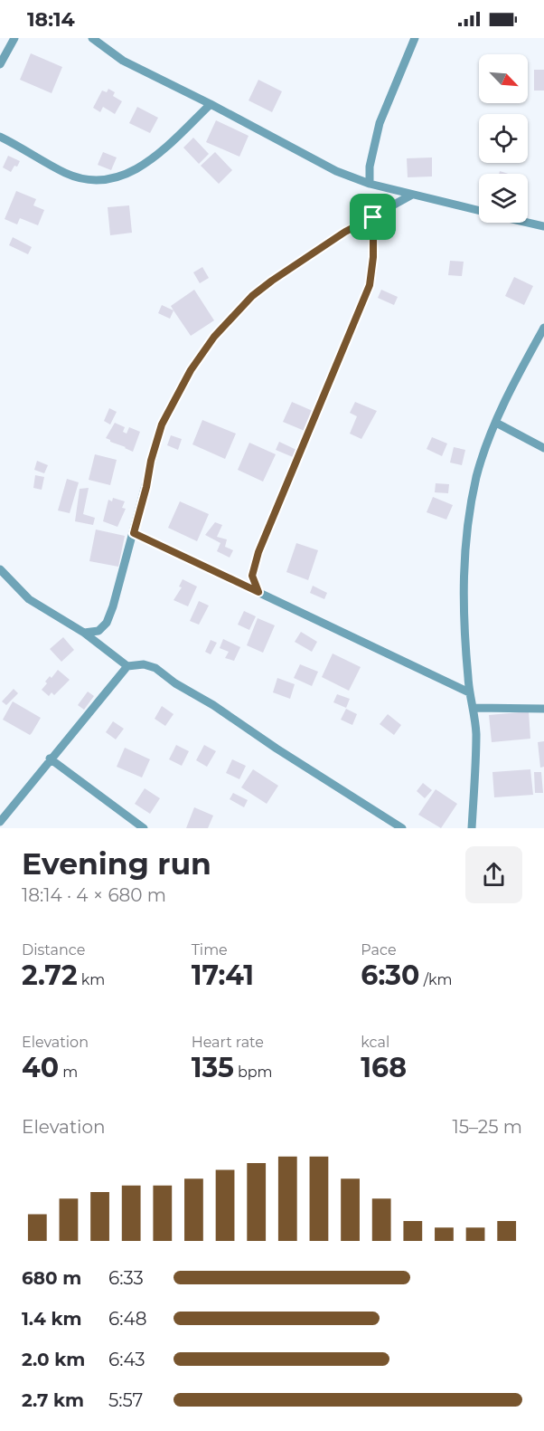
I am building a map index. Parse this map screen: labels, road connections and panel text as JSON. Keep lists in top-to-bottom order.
{
  "north": "bottom right",
  "page": {
    "status": "18:14",
    "heading": ["Evening run", "18:14 · 4 × 680 m"],
    "stats": [
      ["Distance", "2.72 km"],
      ["Time", "17:41"],
      ["Pace", "6:30 /km"],
      ["Elevation", "40 m"],
      ["Heart rate", "135 bpm"],
      ["kcal", "168"]
    ],
    "chart": ["Elevation", "15–25 m"],
    "list": [
      {
        "name": "680 m",
        "note": "6:33"
      },
      {
        "name": "1.4 km",
        "note": "6:48"
      },
      {
        "name": "2.0 km",
        "note": "6:43"
      },
      {
        "name": "2.7 km",
        "note": "5:57"
      }
    ]
  }
}
